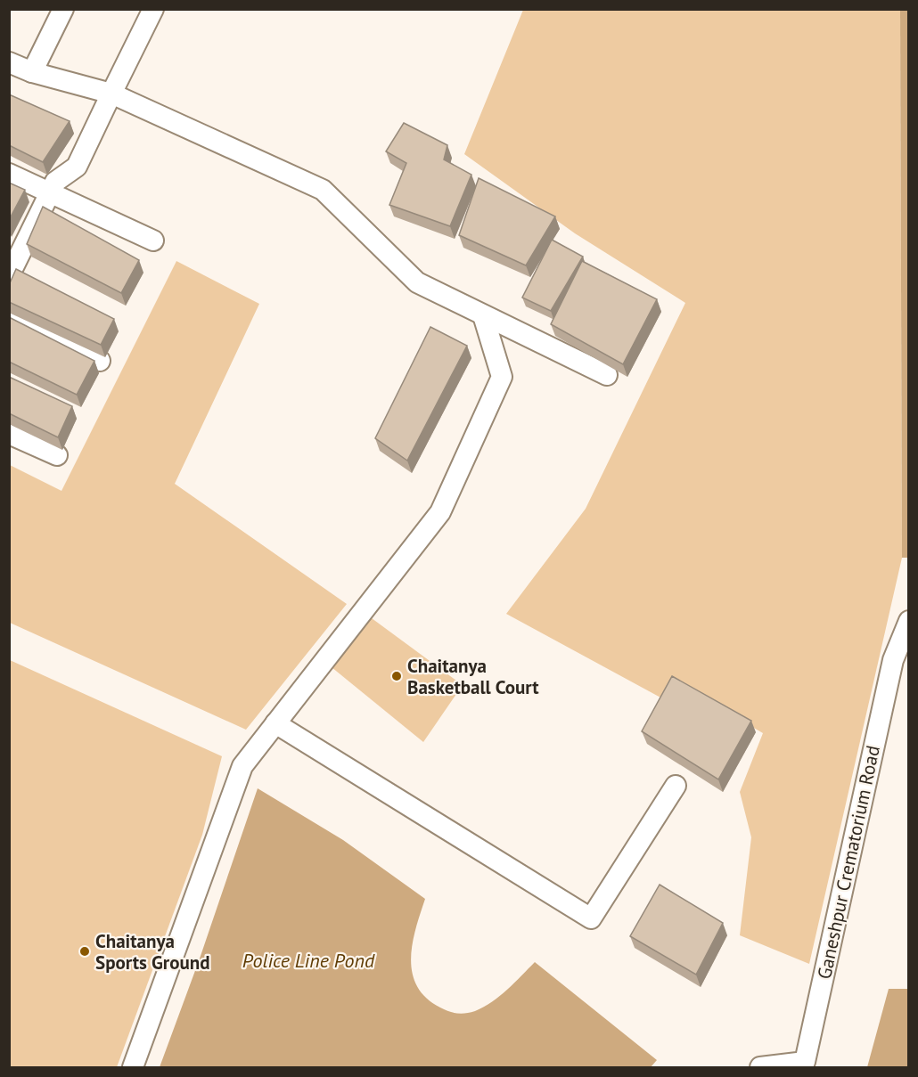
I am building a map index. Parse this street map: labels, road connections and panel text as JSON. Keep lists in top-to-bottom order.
{
  "streets": {
    "street": ["Ganeshpur Crematorium Road"]
  },
  "water": ["Police Line Pond"],
  "places": ["Chaitanya Basketball Court", "Chaitanya Sports Ground"]
}
